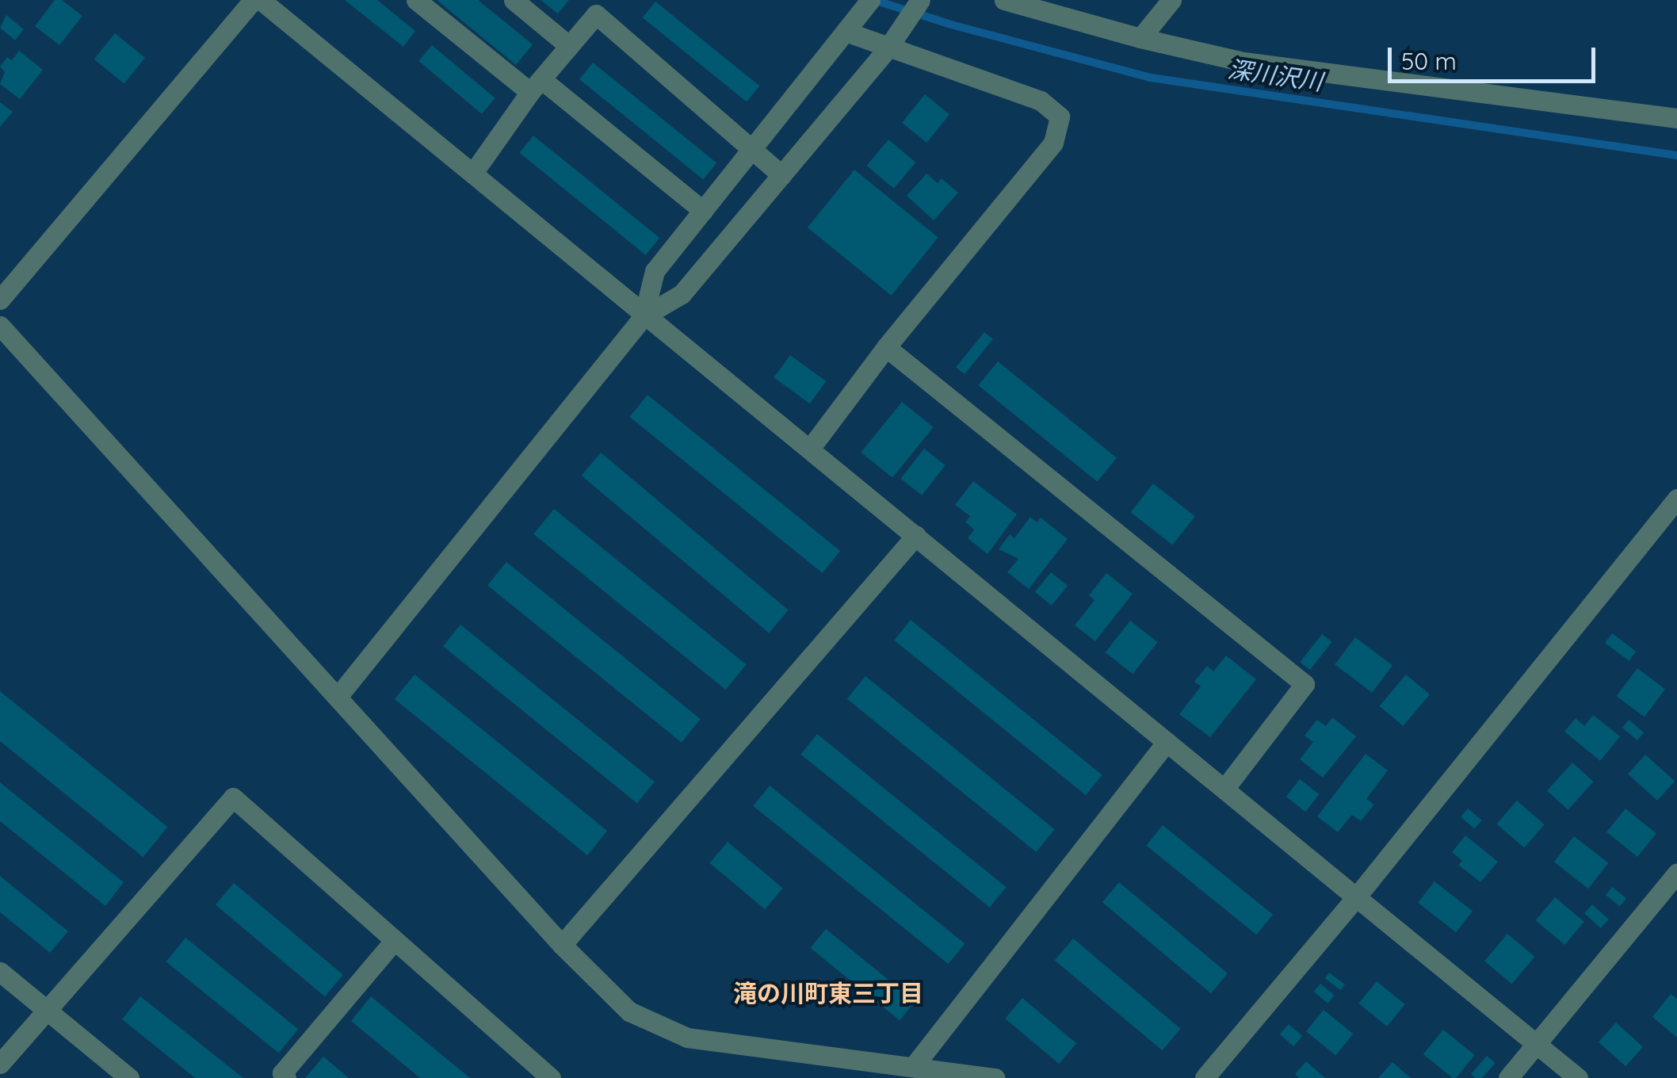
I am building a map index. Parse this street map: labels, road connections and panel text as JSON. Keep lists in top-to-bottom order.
{
  "districts": ["滝の川町東三丁目"],
  "water": ["深川沢川"],
  "scale_bar": "50 m"
}
